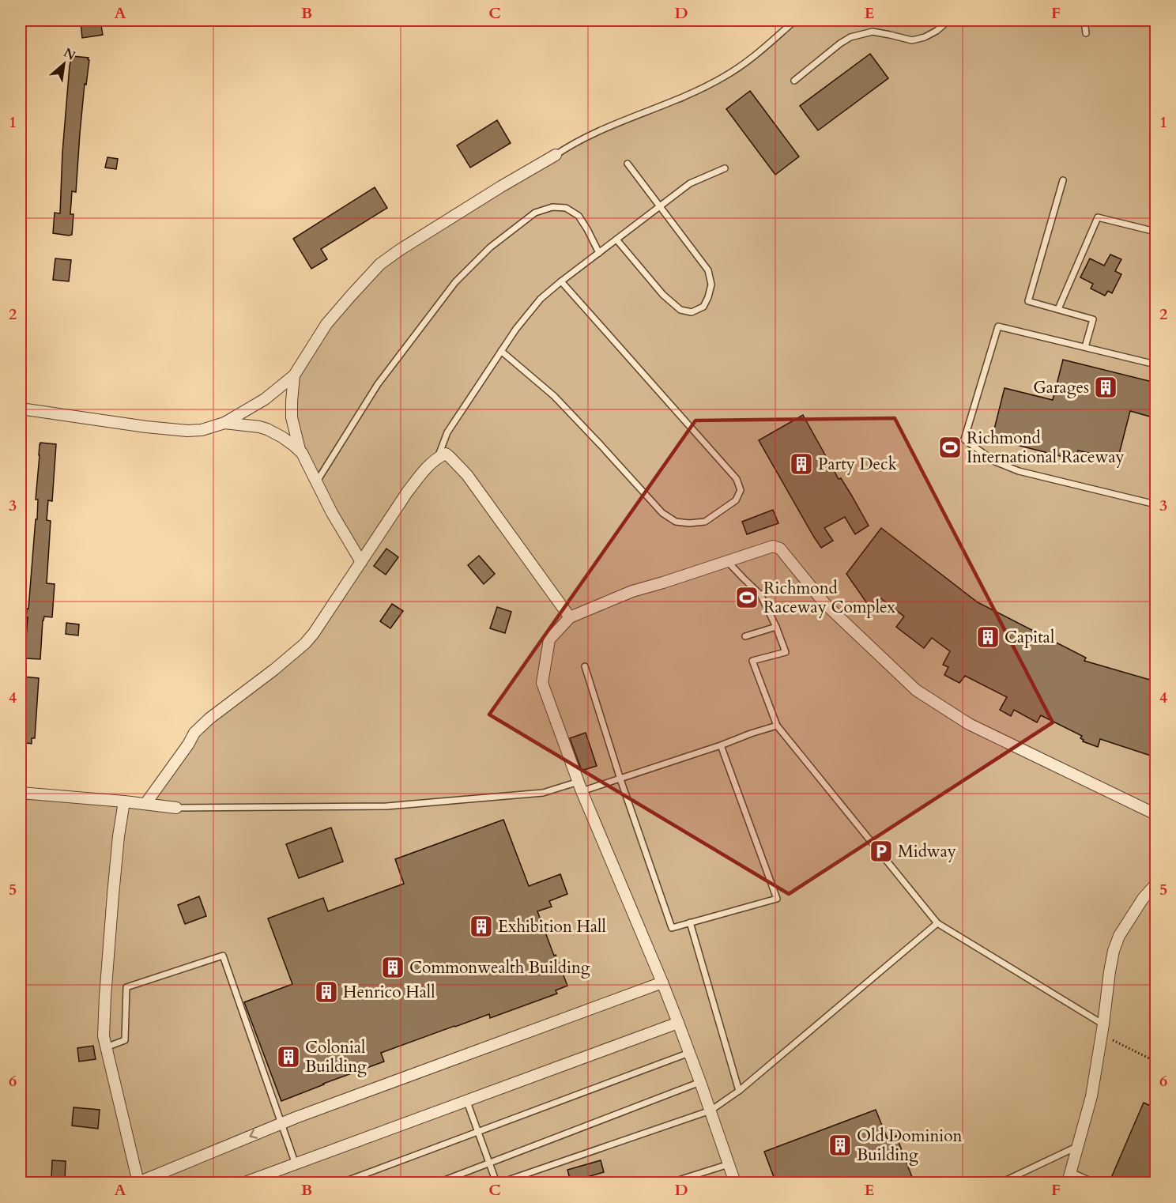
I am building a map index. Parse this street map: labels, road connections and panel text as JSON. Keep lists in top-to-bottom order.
{
  "places": {
    "building": [
      "Garages",
      "Party Deck",
      "Capital",
      "Exhibition Hall",
      "Commonwealth Building",
      "Henrico Hall",
      "Colonial Building",
      "Old Dominion Building"
    ],
    "sports": ["Richmond International Raceway", "Richmond Raceway Complex"],
    "parking": ["Midway"]
  },
  "north": "top right",
  "grid": {
    "columns": [
      "A",
      "B",
      "C",
      "D",
      "E",
      "F"
    ],
    "rows": [
      "1",
      "2",
      "3",
      "4",
      "5",
      "6"
    ]
  }
}
